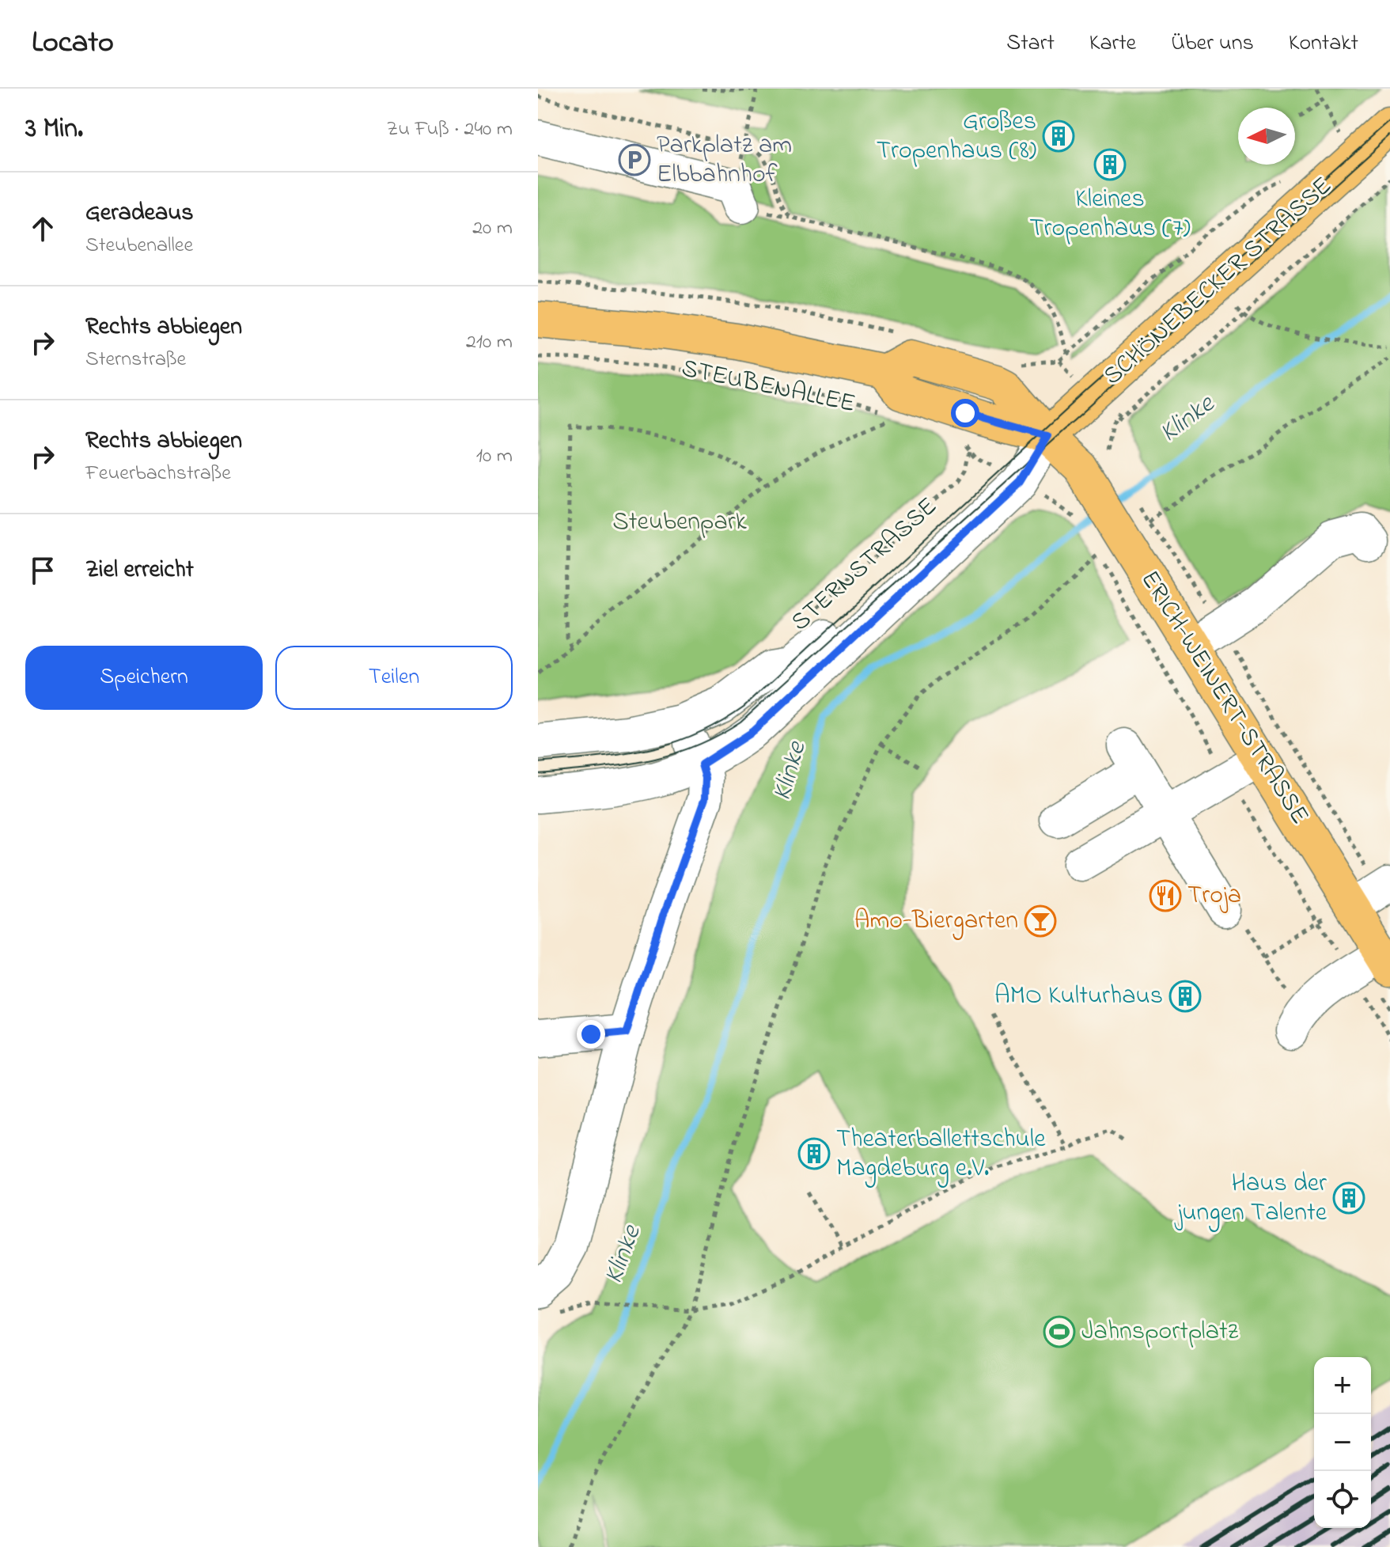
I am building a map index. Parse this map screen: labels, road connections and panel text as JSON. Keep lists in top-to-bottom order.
{
  "streets": {
    "main road": ["SCHÖNEBECKER STRASSE", "STEUBENALLEE", "ERICH-WEINERT-STRASSE"],
    "street": ["STERNSTRASSE"]
  },
  "crossings": [
    ["SCHÖNEBECKER STRASSE", "STEUBENALLEE"],
    ["SCHÖNEBECKER STRASSE", "STERNSTRASSE"],
    ["SCHÖNEBECKER STRASSE", "ERICH-WEINERT-STRASSE"],
    ["STEUBENALLEE", "STERNSTRASSE"],
    ["STEUBENALLEE", "ERICH-WEINERT-STRASSE"],
    ["STERNSTRASSE", "ERICH-WEINERT-STRASSE"]
  ],
  "water": ["Klinke"],
  "parks": ["Steubenpark"],
  "places": {
    "building": [
      "Großes Tropenhaus (8)",
      "Kleines Tropenhaus (7)",
      "AMO Kulturhaus",
      "Theaterballettschule Magdeburg e.V.",
      "Haus der jungen Talente"
    ],
    "parking": ["Parkplatz am Elbbahnhof"],
    "restaurant": ["Troja"],
    "bar": ["Amo-Biergarten"],
    "sports": ["Jahnsportplatz"]
  },
  "north": "left",
  "page": {
    "header": "Locato",
    "nav": [
      "Start",
      "Karte",
      "Über uns",
      "Kontakt"
    ],
    "heading": ["3 Min.", "Zu Fuß · 240 m"],
    "list": [
      ["Geradeaus", "Steubenallee", "20 m"],
      ["Rechts abbiegen", "Sternstraße", "210 m"],
      ["Rechts abbiegen", "Feuerbachstraße", "10 m"],
      "Ziel erreicht"
    ],
    "buttons": ["Speichern", "Teilen"],
    "map_buttons": ["+", "−"]
  }
}
